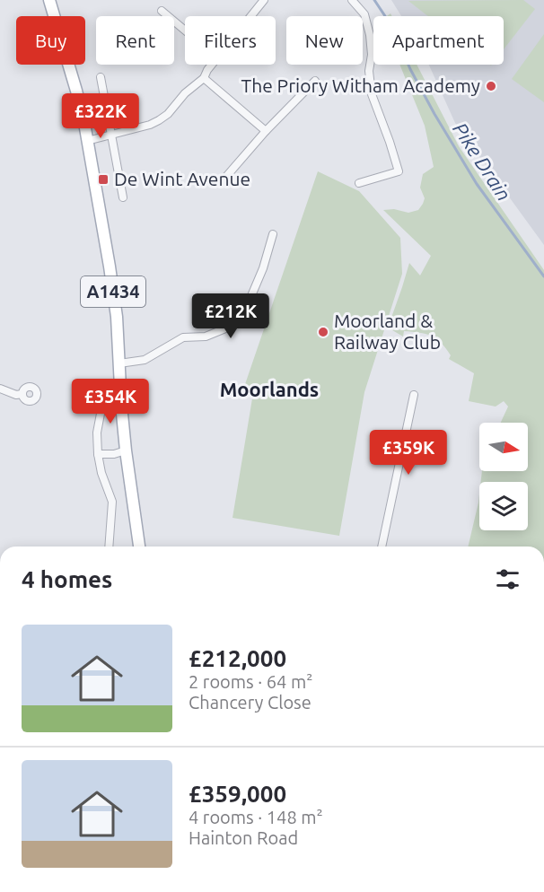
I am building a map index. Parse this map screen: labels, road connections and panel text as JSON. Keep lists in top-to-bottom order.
{
  "streets": {
    "main road": ["A1434"]
  },
  "districts": ["Moorlands"],
  "water": ["Pike Drain"],
  "places": {
    "other": ["The Priory Witham Academy", "Moorland & Railway Club"],
    "transit": ["De Wint Avenue"]
  },
  "north": "right",
  "page": {
    "chip": [
      "Buy",
      "Rent",
      "Filters",
      "New",
      "Apartment"
    ],
    "price": [
      "£322K",
      "£212K",
      "£354K",
      "£359K"
    ],
    "heading": "4 homes",
    "list": [
      {
        "name": "£212,000",
        "note": "2 rooms · 64 m² · Chancery Close"
      },
      {
        "name": "£359,000",
        "note": "4 rooms · 148 m² · Hainton Road"
      }
    ]
  }
}
